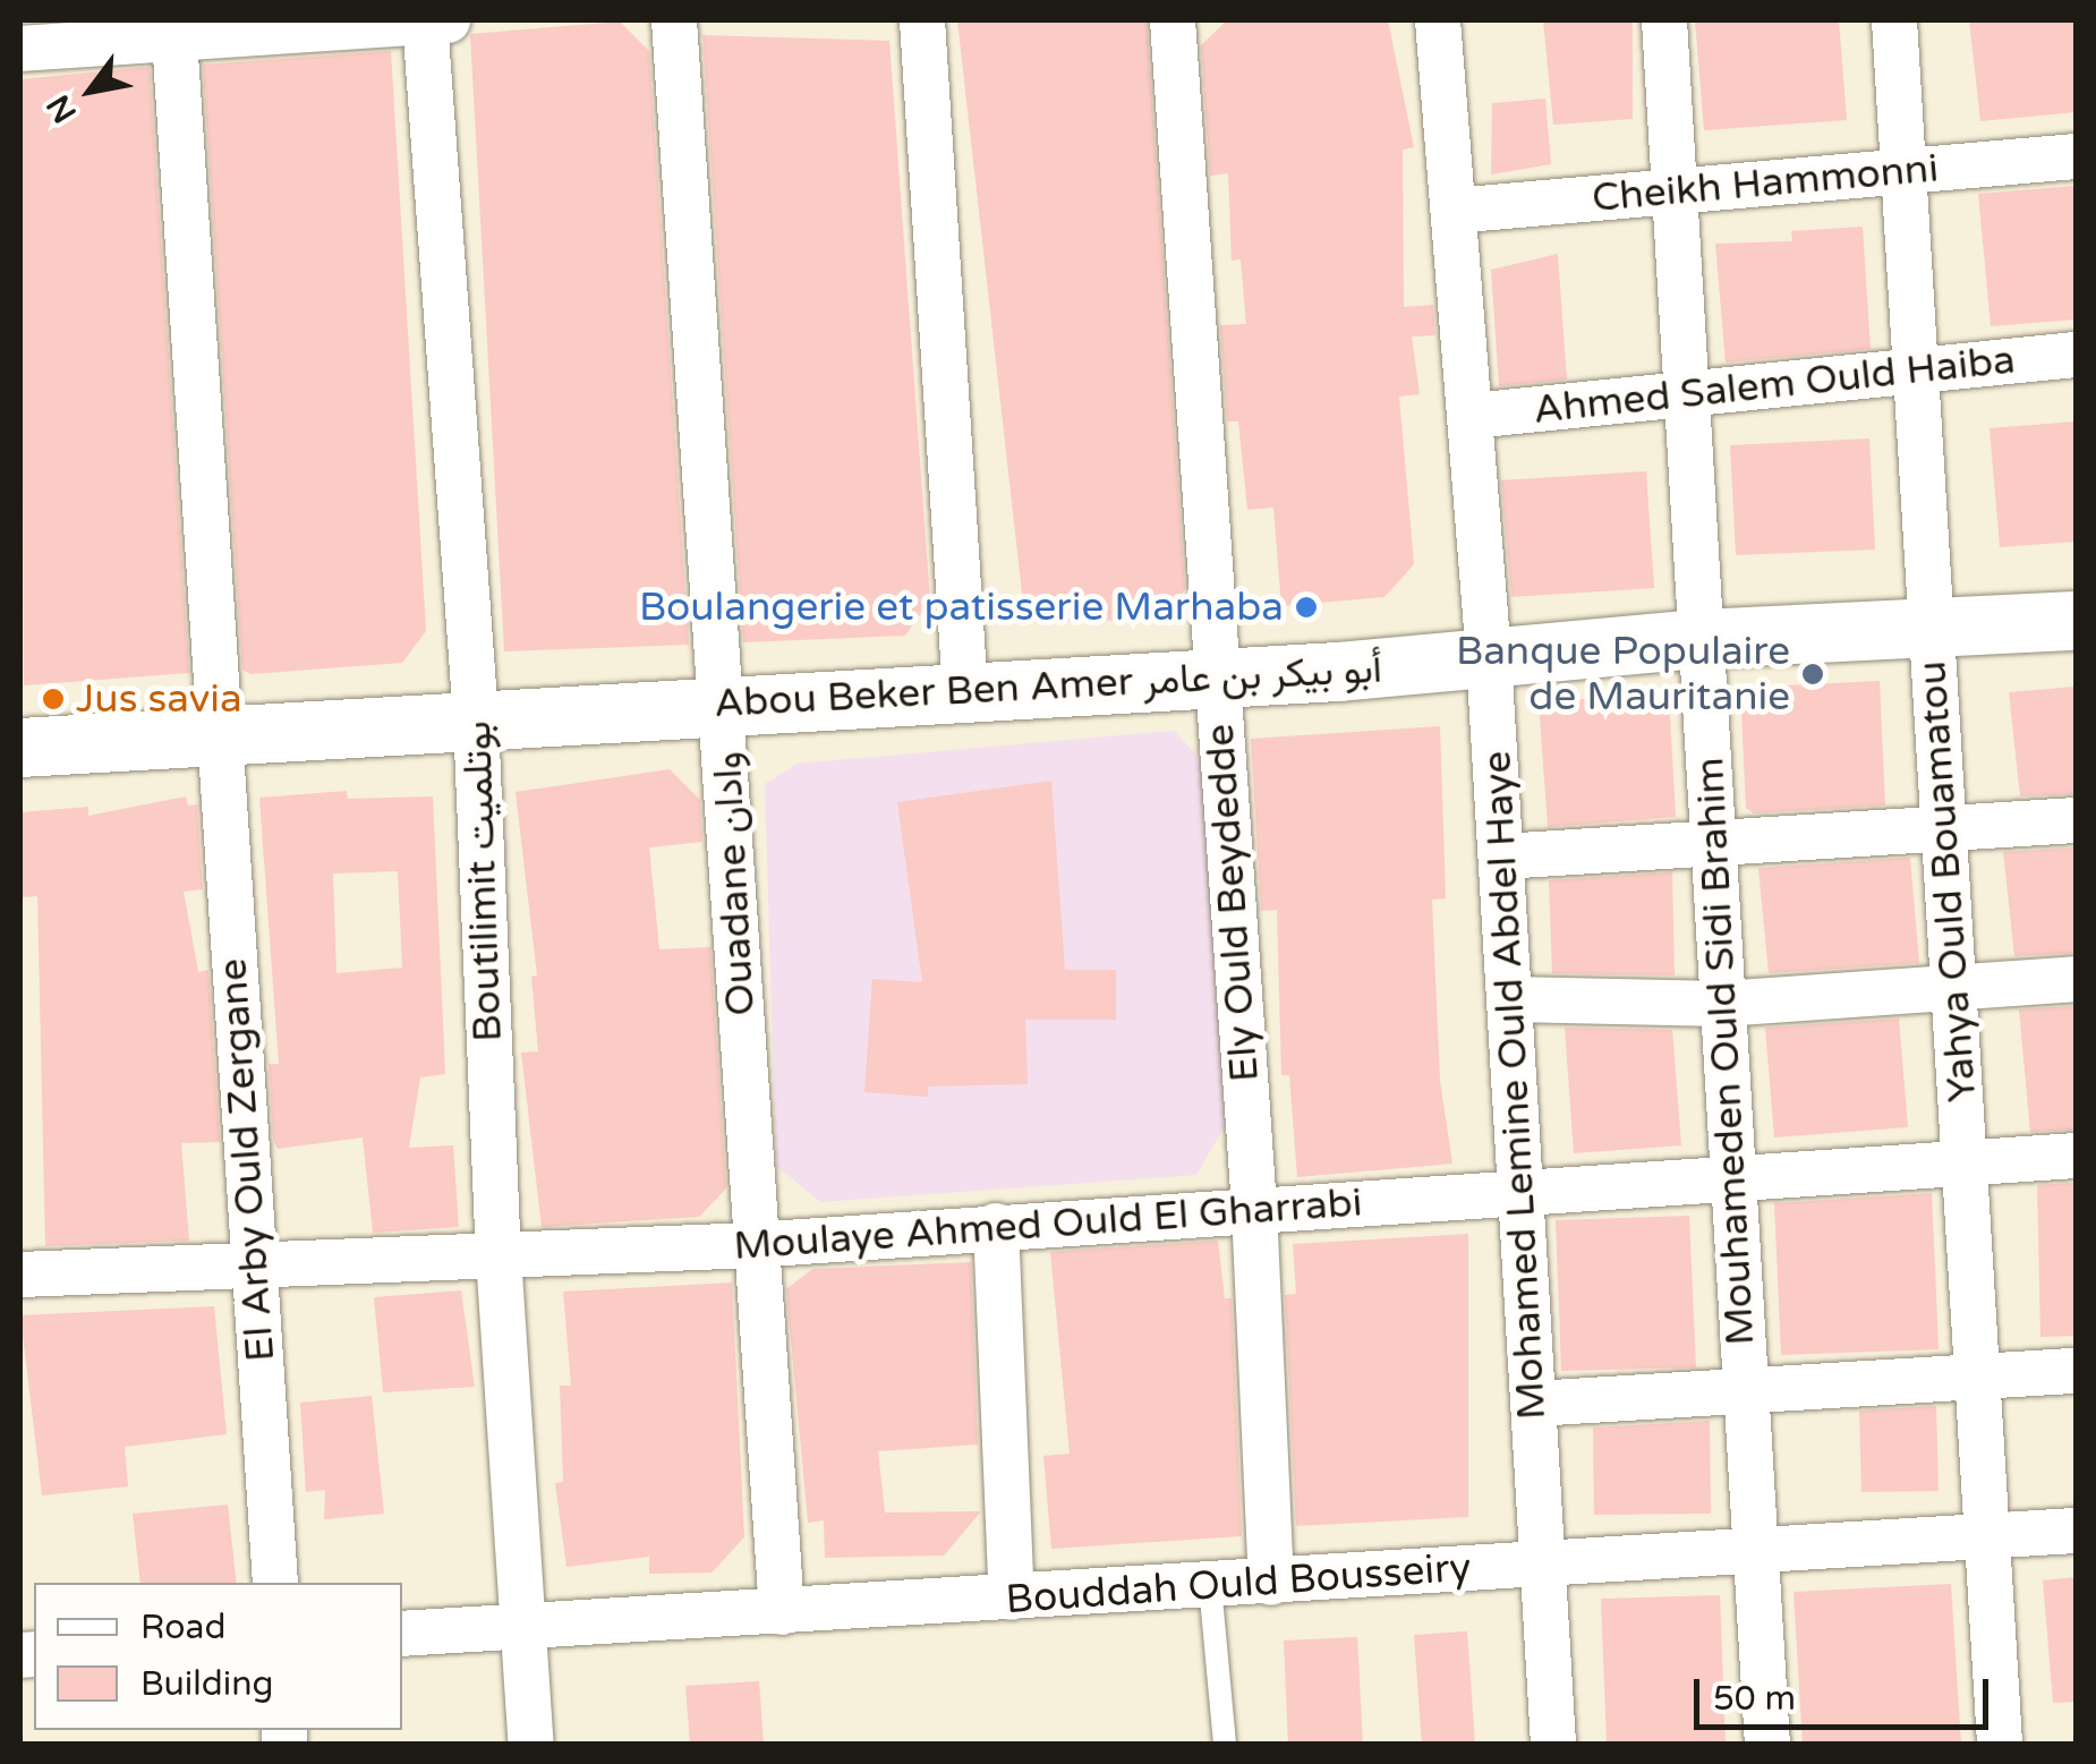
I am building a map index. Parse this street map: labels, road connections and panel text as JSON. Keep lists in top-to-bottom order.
{
  "streets": {
    "street": [
      "Cheikh Hammonni",
      "Ahmed Salem Ould Haiba",
      "Abou Beker Ben Amer أبو بيكر بن عامر",
      "Boutilimit بوتلميت",
      "Yahya Ould Bouamatou",
      "Ouadane وادان",
      "Ely Ould Beydedde",
      "Mouhameden Ould Sidi Brahim",
      "Mohamed Lemine Ould Abdel Haye",
      "El Arby Ould Zergane",
      "Moulaye Ahmed Ould El Gharrabi",
      "Bouddah Ould Bousseiry"
    ]
  },
  "crossings": [
    ["Cheikh Hammonni", "Yahya Ould Bouamatou"],
    ["Cheikh Hammonni", "Mouhameden Ould Sidi Brahim"],
    ["Cheikh Hammonni", "Mohamed Lemine Ould Abdel Haye"],
    ["Ahmed Salem Ould Haiba", "Yahya Ould Bouamatou"],
    ["Ahmed Salem Ould Haiba", "Mouhameden Ould Sidi Brahim"],
    ["Ahmed Salem Ould Haiba", "Mohamed Lemine Ould Abdel Haye"],
    ["Abou Beker Ben Amer أبو بيكر بن عامر", "Boutilimit بوتلميت"],
    ["Abou Beker Ben Amer أبو بيكر بن عامر", "Yahya Ould Bouamatou"],
    ["Abou Beker Ben Amer أبو بيكر بن عامر", "Ouadane وادان"],
    ["Abou Beker Ben Amer أبو بيكر بن عامر", "Ely Ould Beydedde"],
    ["Abou Beker Ben Amer أبو بيكر بن عامر", "Mouhameden Ould Sidi Brahim"],
    ["Abou Beker Ben Amer أبو بيكر بن عامر", "Mohamed Lemine Ould Abdel Haye"],
    ["Abou Beker Ben Amer أبو بيكر بن عامر", "El Arby Ould Zergane"],
    ["Boutilimit بوتلميت", "Moulaye Ahmed Ould El Gharrabi"],
    ["Boutilimit بوتلميت", "Bouddah Ould Bousseiry"],
    ["Yahya Ould Bouamatou", "Moulaye Ahmed Ould El Gharrabi"],
    ["Yahya Ould Bouamatou", "Bouddah Ould Bousseiry"],
    ["Ouadane وادان", "Moulaye Ahmed Ould El Gharrabi"],
    ["Ouadane وادان", "Bouddah Ould Bousseiry"],
    ["Ely Ould Beydedde", "Moulaye Ahmed Ould El Gharrabi"],
    ["Ely Ould Beydedde", "Bouddah Ould Bousseiry"],
    ["Mouhameden Ould Sidi Brahim", "Moulaye Ahmed Ould El Gharrabi"],
    ["Mouhameden Ould Sidi Brahim", "Bouddah Ould Bousseiry"],
    ["Mohamed Lemine Ould Abdel Haye", "Moulaye Ahmed Ould El Gharrabi"],
    ["Mohamed Lemine Ould Abdel Haye", "Bouddah Ould Bousseiry"],
    ["El Arby Ould Zergane", "Moulaye Ahmed Ould El Gharrabi"]
  ],
  "places": ["Boulangerie et patisserie Marhaba", "Banque Populaire de Mauritanie", "Jus savia"],
  "legend": ["Road", "Building"],
  "scale_bar": "50 m",
  "north": "bottom left"
}
